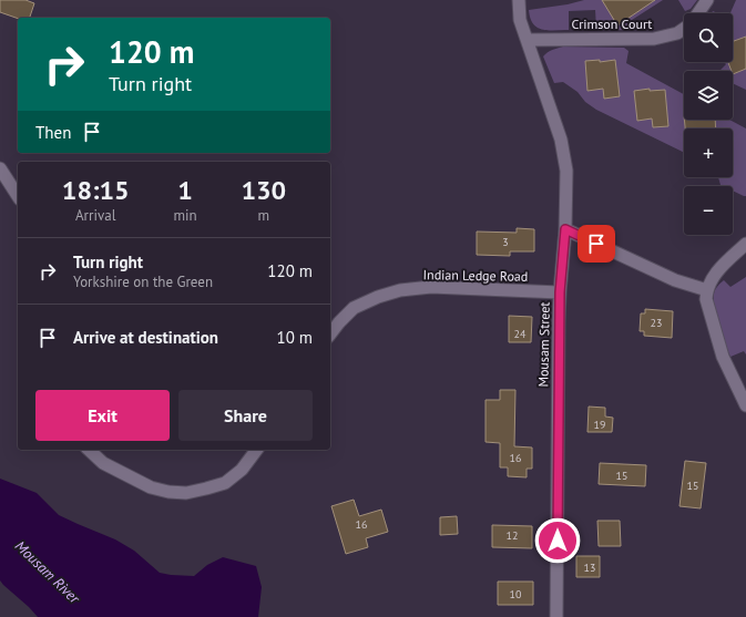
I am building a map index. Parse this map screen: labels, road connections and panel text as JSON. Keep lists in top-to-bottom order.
{
  "streets": {
    "street": ["Crimson Court", "Indian Ledge Road", "Mousam Street"]
  },
  "crossings": [
    ["Crimson Court", "Mousam Street"],
    ["Indian Ledge Road", "Mousam Street"]
  ],
  "water": ["Mousam River"],
  "house_numbers": [
    "3",
    "23",
    "24",
    "19",
    "16",
    "15",
    "15",
    "16",
    "12",
    "13",
    "10"
  ],
  "page": {
    "map_buttons": ["+", "−"],
    "turn": ["120 m", "Turn right"],
    "then": "Then",
    "eta": [
      "18:15",
      "Arrival",
      "1",
      "min",
      "130",
      "m"
    ],
    "list": [
      {
        "name": "Turn right",
        "note": "Yorkshire on the Green",
        "value": "120 m"
      },
      {
        "name": "Arrive at destination",
        "value": "10 m"
      }
    ],
    "buttons": ["Exit", "Share"]
  }
}
